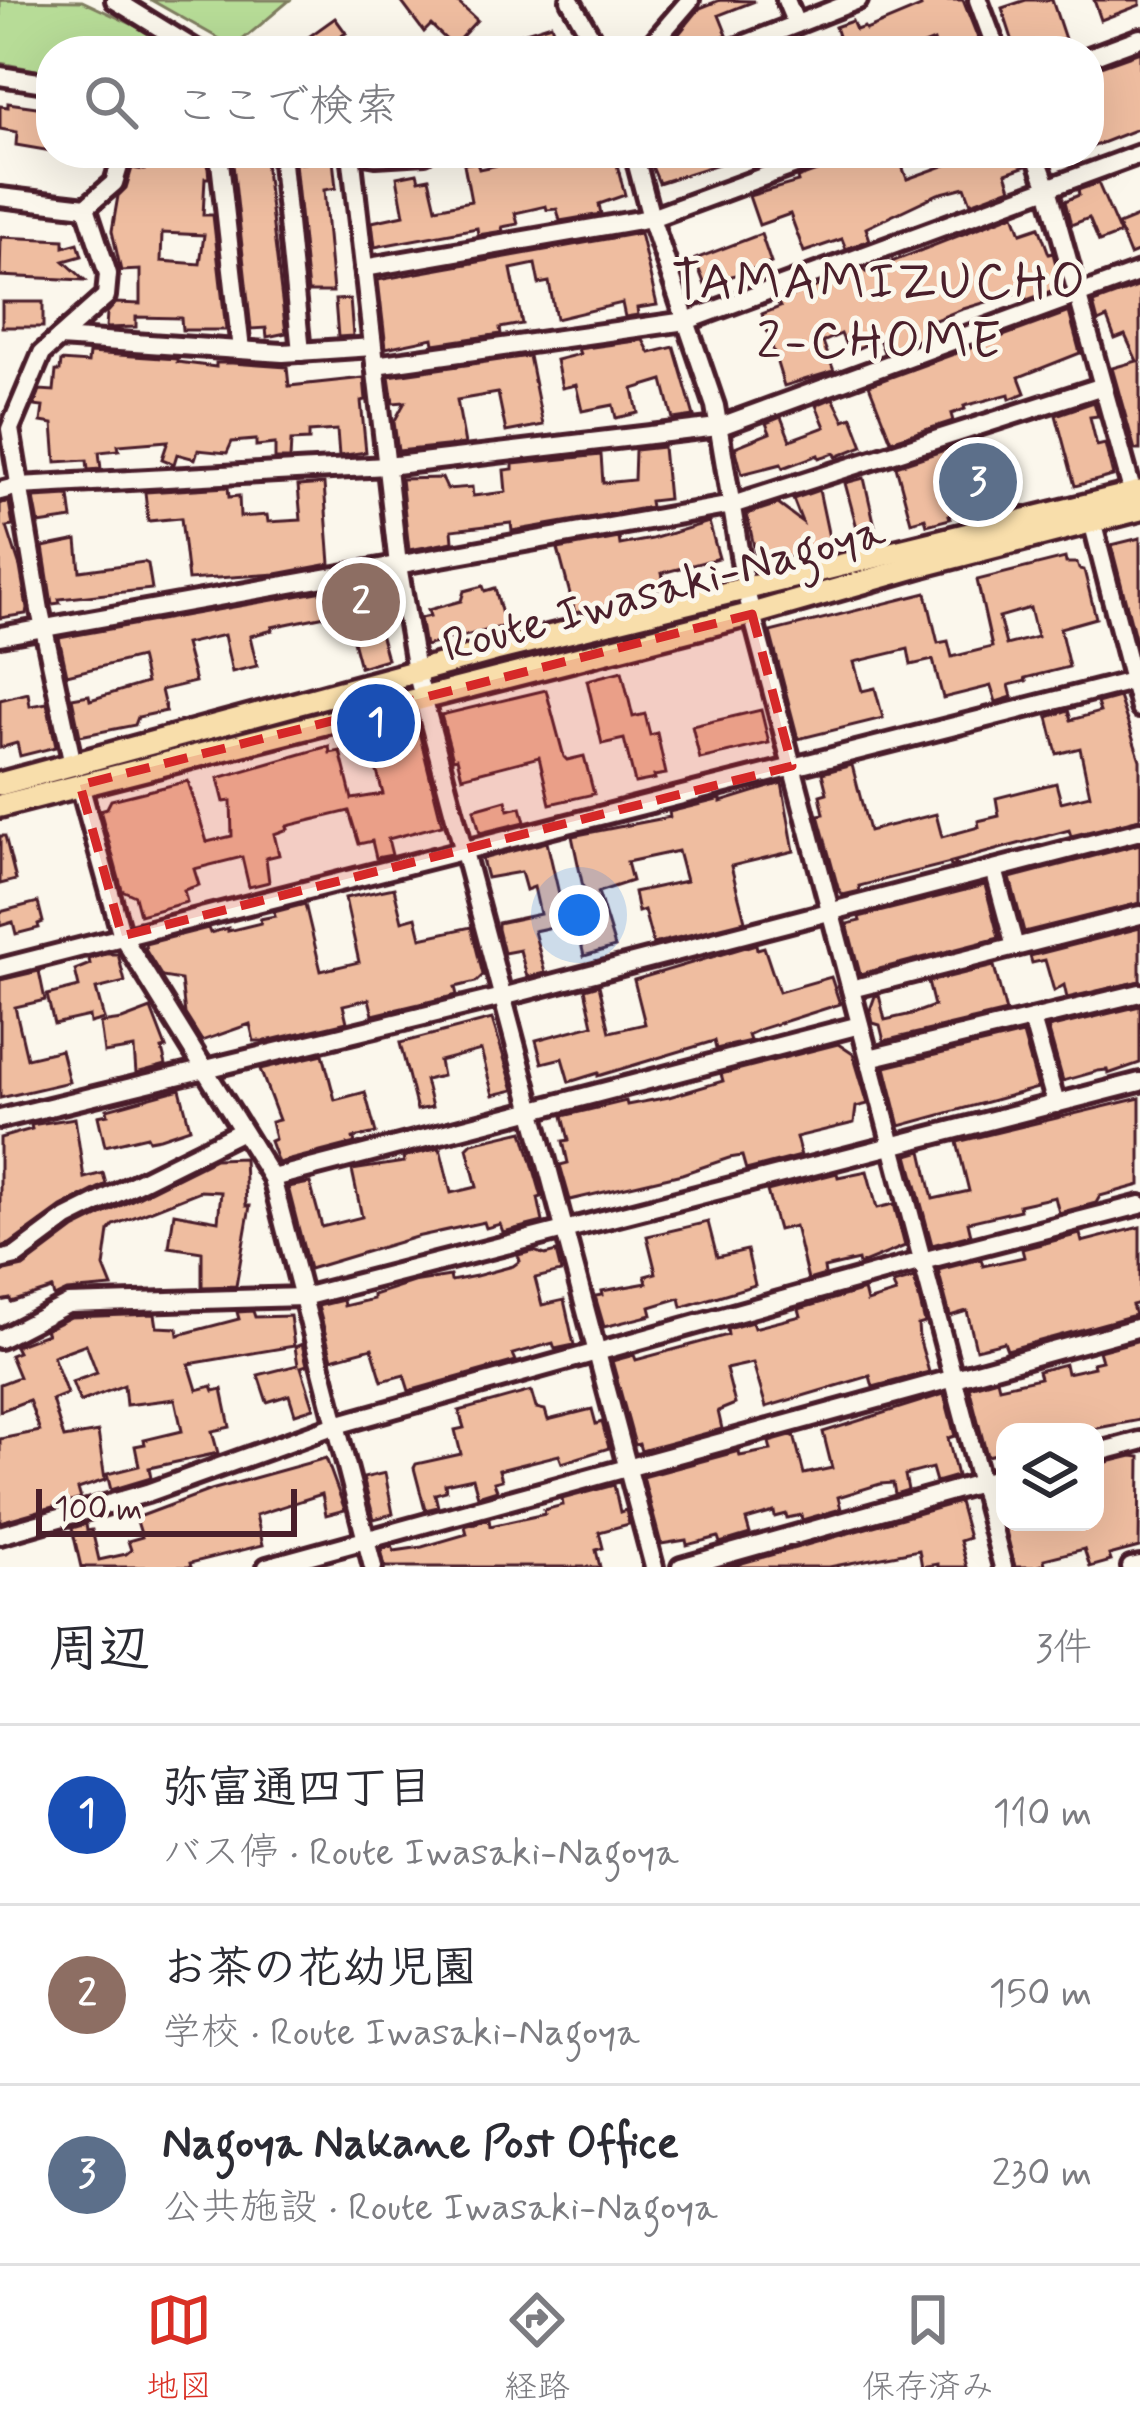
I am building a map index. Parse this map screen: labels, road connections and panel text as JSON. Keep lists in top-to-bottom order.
{
  "streets": {
    "main road": ["Route Iwasaki-Nagoya"]
  },
  "districts": ["TAMAMIZUCHO 2-CHOME"],
  "scale_bar": "100 m",
  "page": {
    "search": "ここで検索",
    "pins": ["3", "2", "1"],
    "scale": "100 m",
    "heading": ["周辺", "3件"],
    "list": [
      {
        "mark": "1",
        "name": "弥富通四丁目",
        "note": "バス停 · Route Iwasaki-Nagoya",
        "value": "110 m"
      },
      {
        "mark": "2",
        "name": "お茶の花幼児園",
        "note": "学校 · Route Iwasaki-Nagoya",
        "value": "150 m"
      },
      {
        "mark": "3",
        "name": "Nagoya Nakane Post Office",
        "note": "公共施設 · Route Iwasaki-Nagoya",
        "value": "230 m"
      }
    ],
    "nav": ["地図", "経路", "保存済み"]
  }
}
